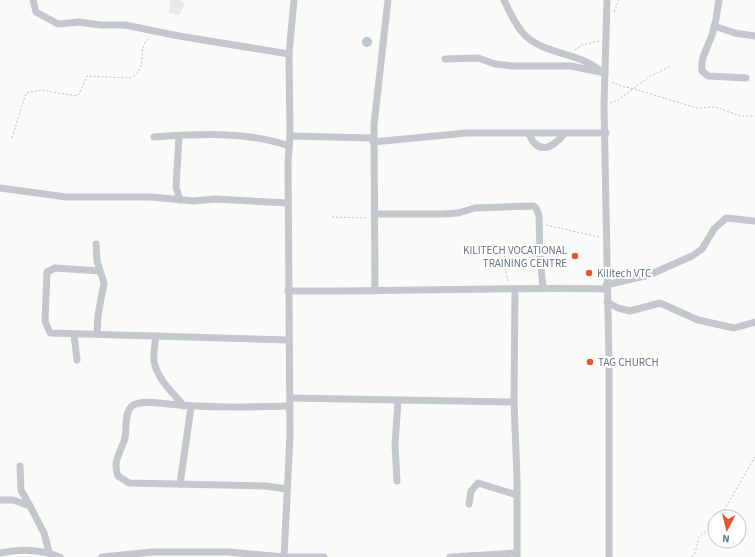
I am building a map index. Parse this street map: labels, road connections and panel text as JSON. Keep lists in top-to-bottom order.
{
  "places": ["KILITECH VOCATIONAL TRAINING CENTRE", "Kilitech VTC", "TAG CHURCH"],
  "north": "bottom"
}
